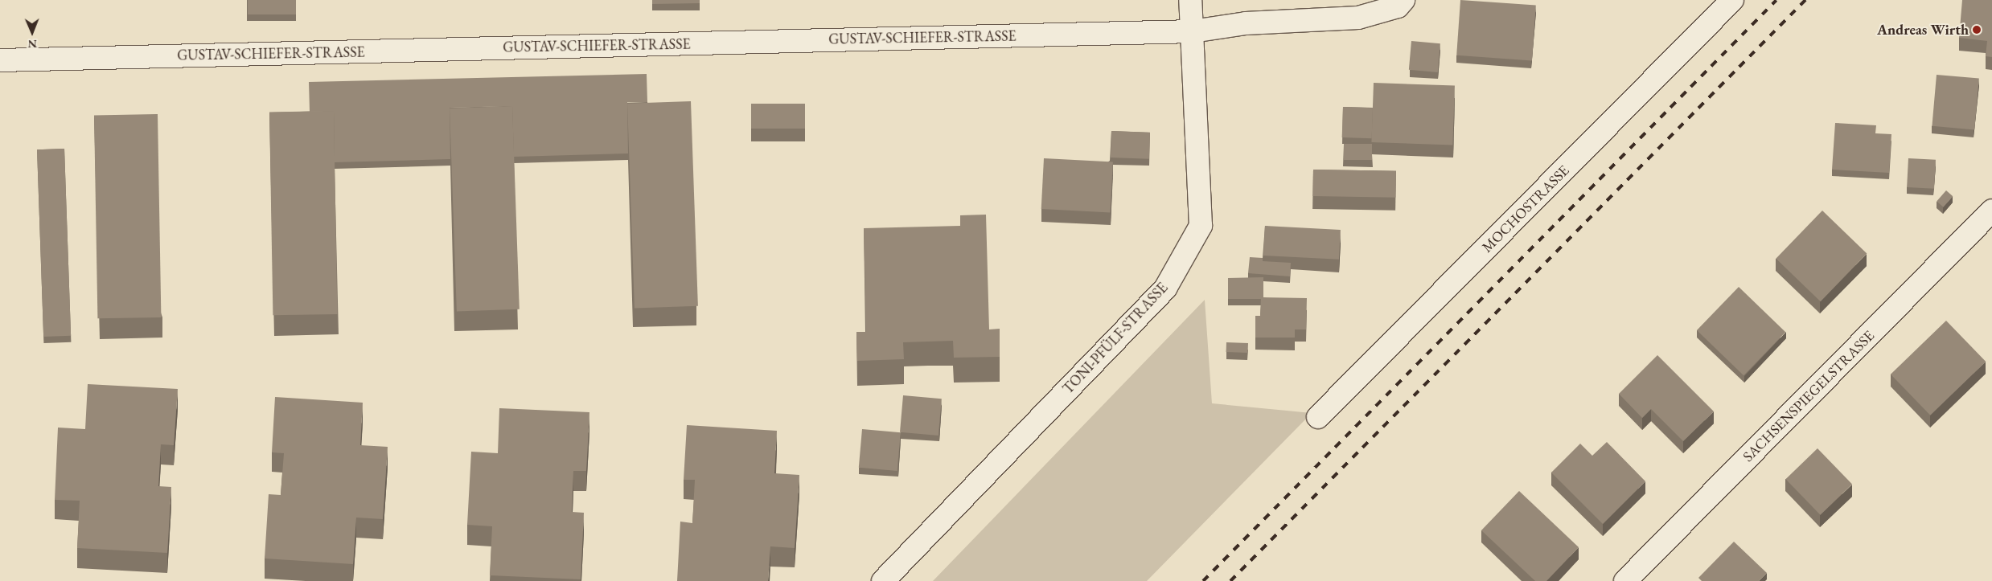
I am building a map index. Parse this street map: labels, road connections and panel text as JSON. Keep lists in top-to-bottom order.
{
  "streets": {
    "street": [
      "GUSTAV-SCHIEFER-STRASSE",
      "MOCHOSTRASSE",
      "TONI-PFÜLF-STRASSE",
      "SACHSENSPIEGELSTRASSE"
    ]
  },
  "crossings": [
    ["GUSTAV-SCHIEFER-STRASSE", "TONI-PFÜLF-STRASSE"]
  ],
  "places": ["Andreas Wirth"],
  "north": "bottom"
}
